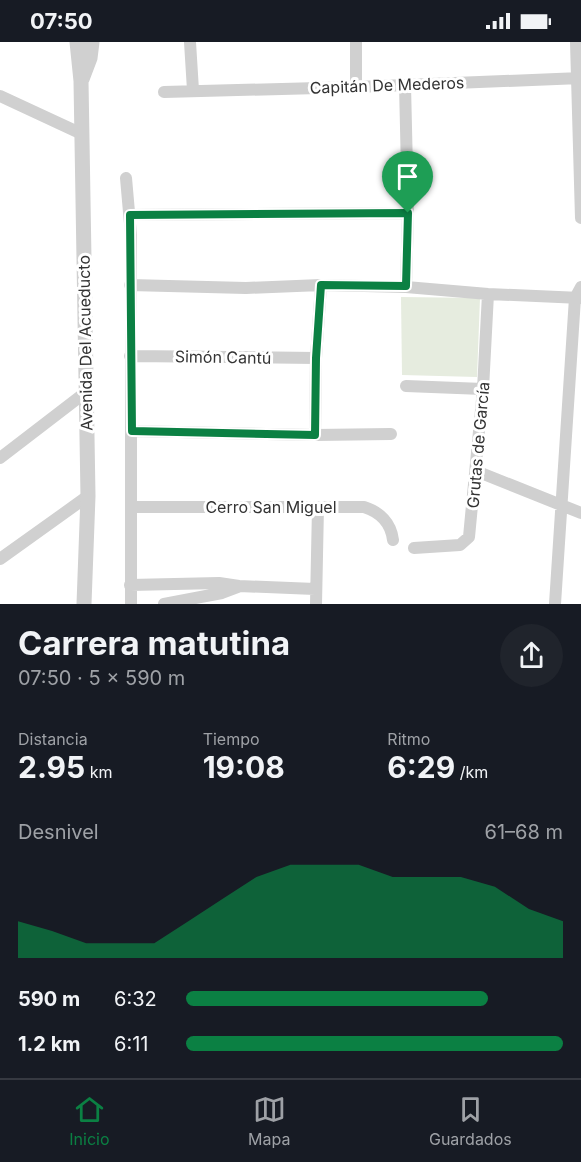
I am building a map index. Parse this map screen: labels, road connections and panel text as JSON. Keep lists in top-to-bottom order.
{
  "streets": {
    "street": [
      "Capitán De Mederos",
      "Avenida Del Acueducto",
      "Simón Cantú",
      "Grutas de García",
      "Cerro San Miguel"
    ]
  },
  "page": {
    "status": "07:50",
    "heading": ["Carrera matutina", "07:50 · 5 × 590 m"],
    "stats": [
      ["Distancia", "2.95 km"],
      ["Tiempo", "19:08"],
      ["Ritmo", "6:29 /km"]
    ],
    "chart": ["Desnivel", "61–68 m"],
    "list": [
      {
        "name": "590 m",
        "note": "6:32"
      },
      {
        "name": "1.2 km",
        "note": "6:11"
      }
    ],
    "tabs": ["Inicio", "Mapa", "Guardados"]
  }
}
